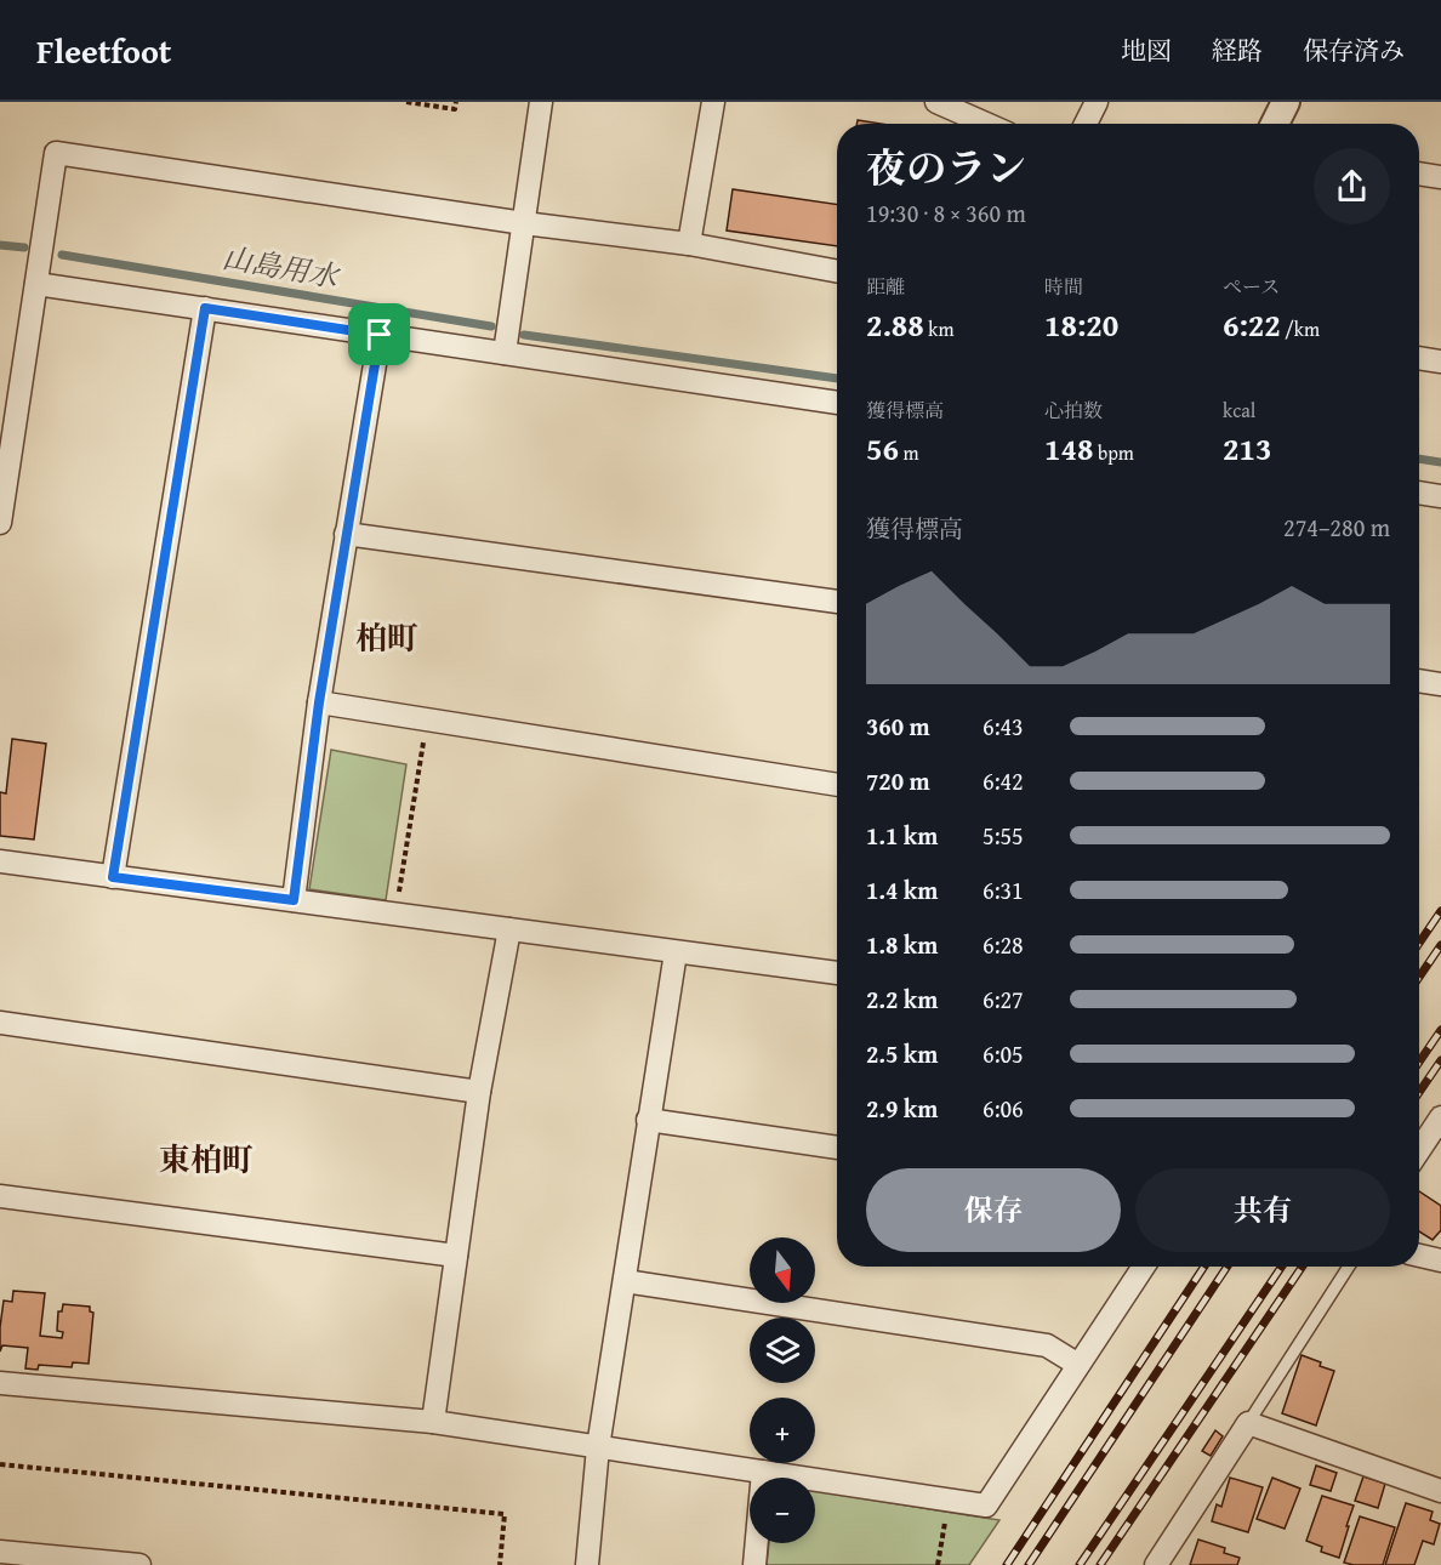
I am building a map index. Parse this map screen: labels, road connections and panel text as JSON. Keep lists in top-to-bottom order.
{
  "districts": ["柏町", "東柏町"],
  "water": ["山島用水"],
  "north": "bottom",
  "page": {
    "header": "Fleetfoot",
    "nav": ["地図", "経路", "保存済み"],
    "heading": ["夜のラン", "19:30 · 8 × 360 m"],
    "stats": [
      ["距離", "2.88 km"],
      ["時間", "18:20"],
      ["ペース", "6:22 /km"],
      ["獲得標高", "56 m"],
      ["心拍数", "148 bpm"],
      ["kcal", "213"]
    ],
    "chart": ["獲得標高", "274–280 m"],
    "list": [
      {
        "name": "360 m",
        "note": "6:43"
      },
      {
        "name": "720 m",
        "note": "6:42"
      },
      {
        "name": "1.1 km",
        "note": "5:55"
      },
      {
        "name": "1.4 km",
        "note": "6:31"
      },
      {
        "name": "1.8 km",
        "note": "6:28"
      },
      {
        "name": "2.2 km",
        "note": "6:27"
      },
      {
        "name": "2.5 km",
        "note": "6:05"
      },
      {
        "name": "2.9 km",
        "note": "6:06"
      }
    ],
    "buttons": ["保存", "共有"],
    "map_buttons": ["+", "−"]
  }
}
